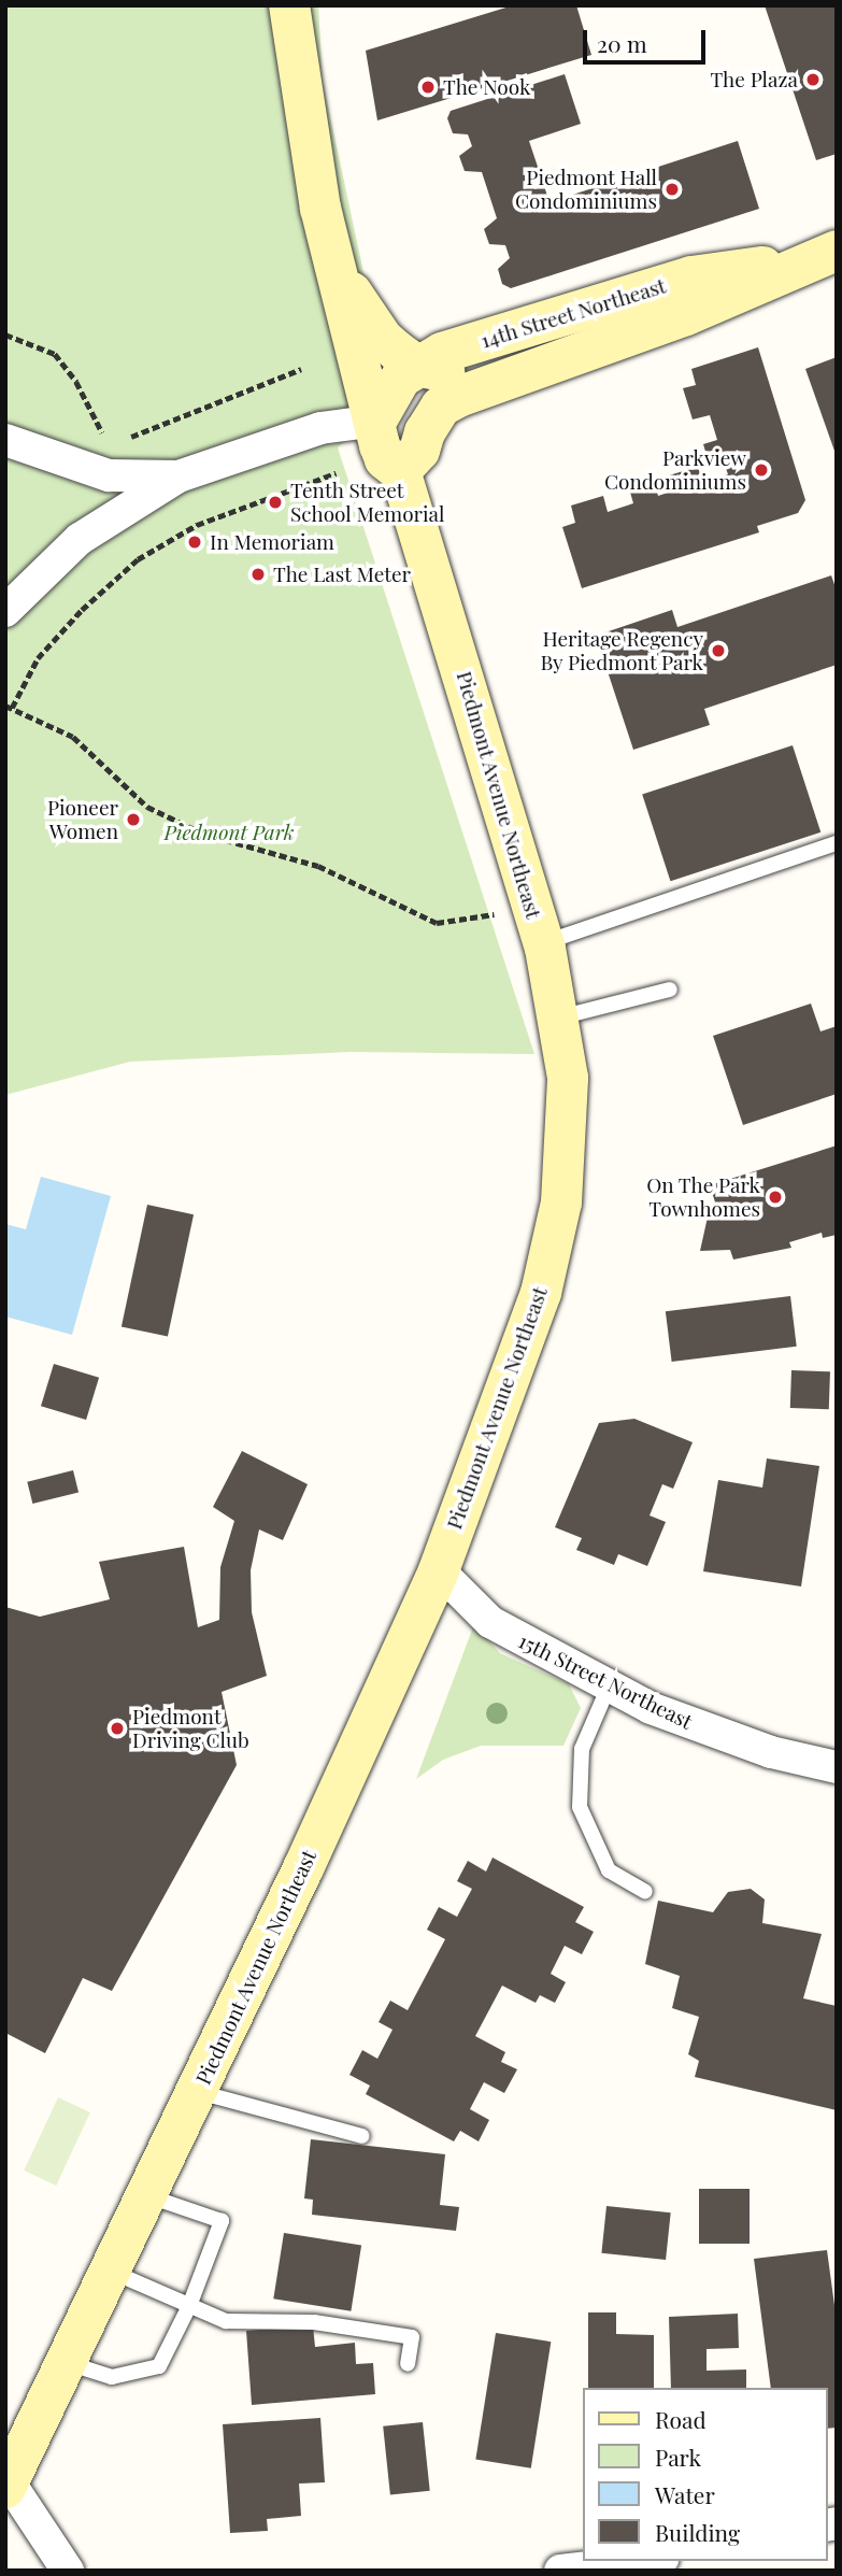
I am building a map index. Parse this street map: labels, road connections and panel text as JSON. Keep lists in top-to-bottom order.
{
  "streets": {
    "main road": ["14th Street Northeast", "Piedmont Avenue Northeast"],
    "street": ["15th Street Northeast"]
  },
  "crossings": [
    ["14th Street Northeast", "Piedmont Avenue Northeast"],
    ["Piedmont Avenue Northeast", "15th Street Northeast"]
  ],
  "parks": ["Piedmont Park"],
  "places": [
    "The Plaza",
    "The Nook",
    "Piedmont Hall Condominiums",
    "Parkview Condominiums",
    "Tenth Street School Memorial",
    "In Memoriam",
    "The Last Meter",
    "Heritage Regency By Piedmont Park",
    "Pioneer Women",
    "On The Park Townhomes",
    "Piedmont Driving Club"
  ],
  "legend": [
    "Road",
    "Park",
    "Water",
    "Building"
  ],
  "scale_bar": "20 m"
}
